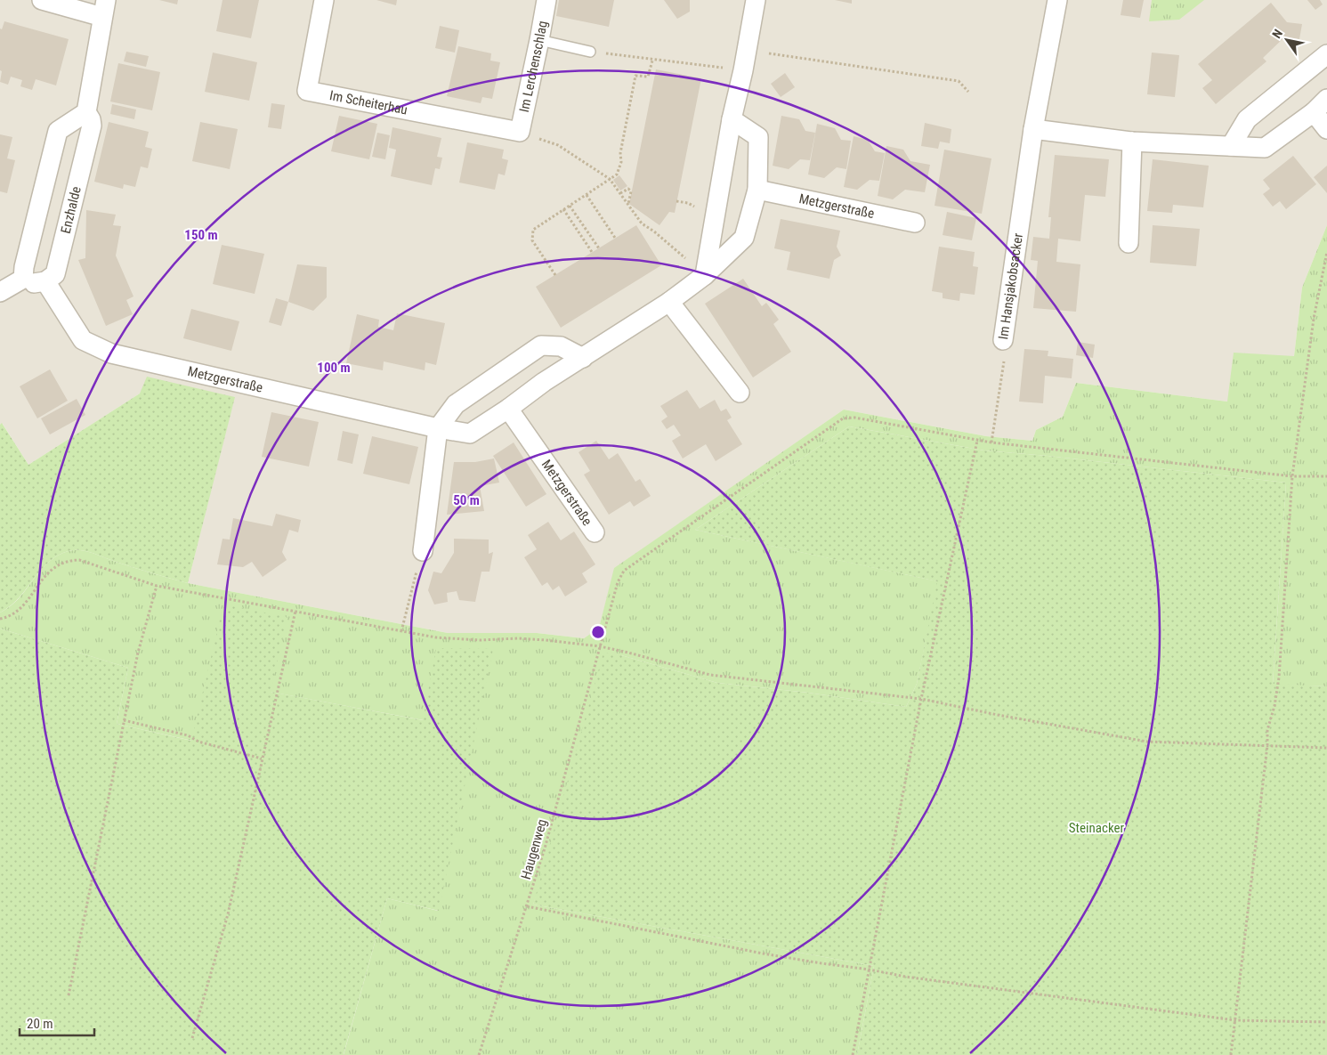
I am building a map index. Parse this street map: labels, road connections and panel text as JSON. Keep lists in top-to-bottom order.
{
  "streets": {
    "street": [
      "Im Lerchenschlag",
      "Im Scheiterhau",
      "Metzgerstraße",
      "Enzhalde",
      "Im Hansjakobsacker"
    ],
    "path": ["Haugenweg"]
  },
  "crossings": [
    ["Im Lerchenschlag", "Im Scheiterhau"],
    ["Metzgerstraße", "Enzhalde"],
    ["Im Hansjakobsacker", "Haugenweg"]
  ],
  "parks": ["Steinacker"],
  "scale_bar": "20 m",
  "north": "top left",
  "rings": ["150 m", "100 m", "50 m"]
}
